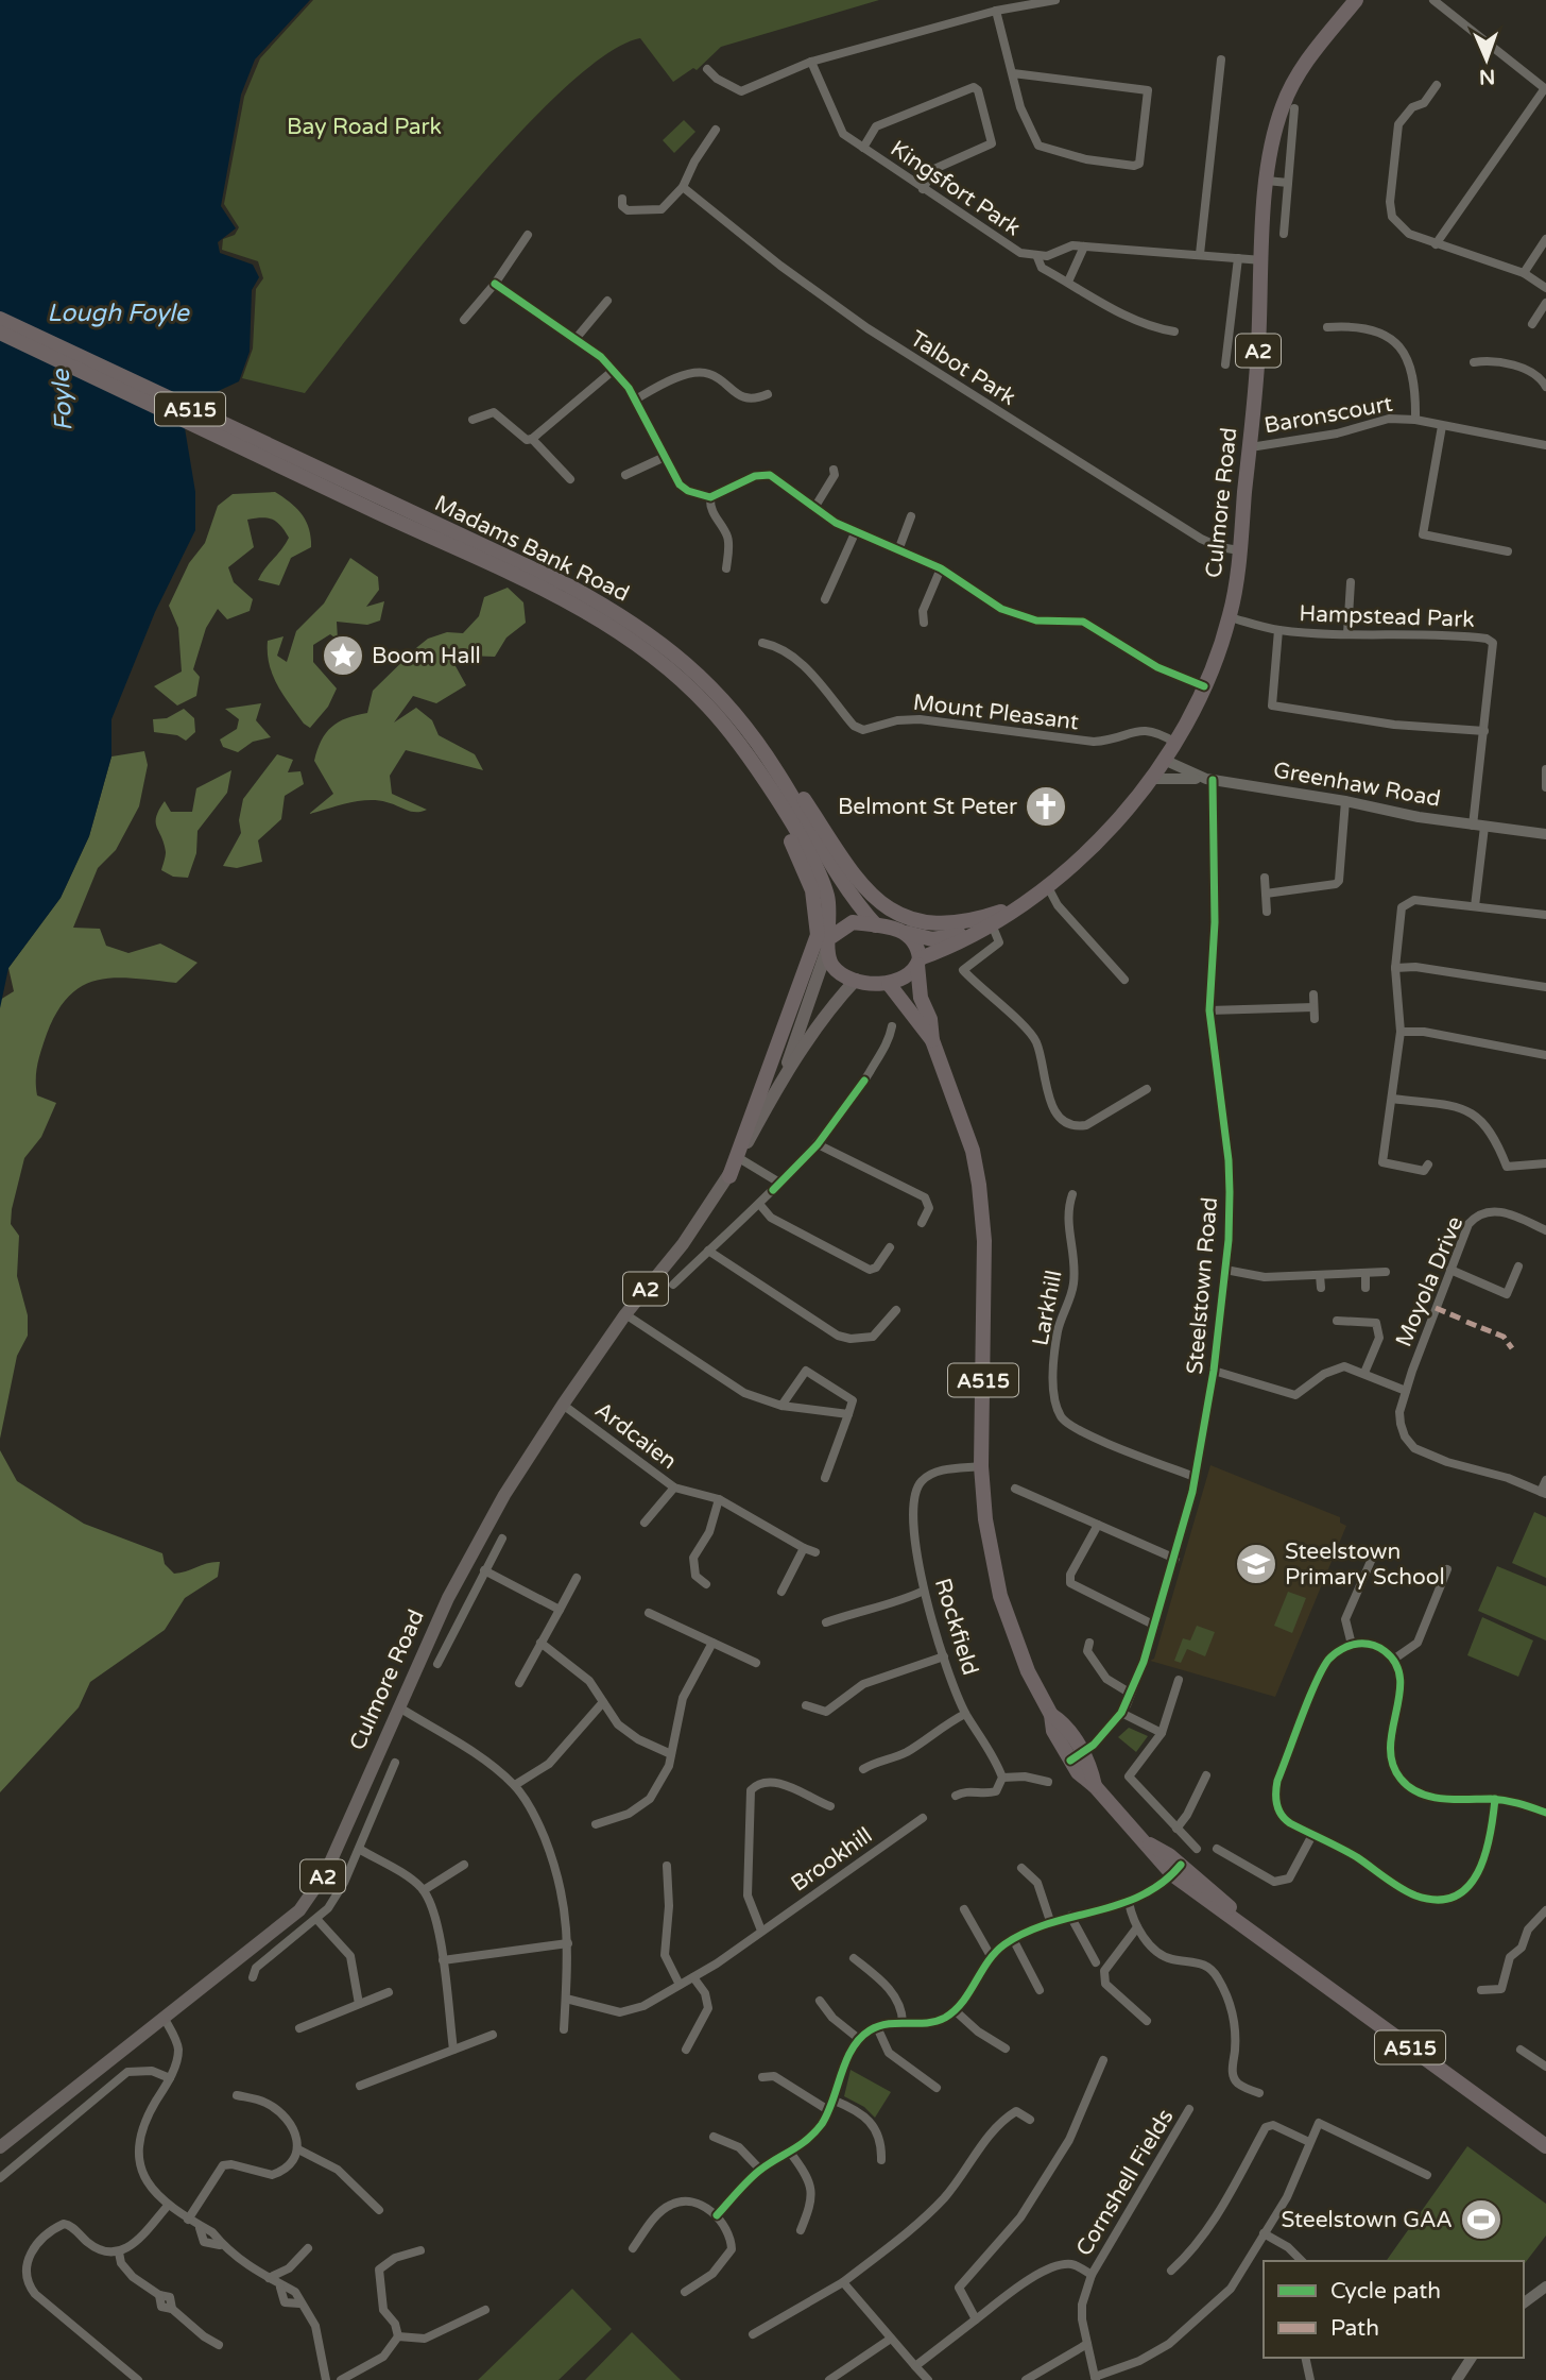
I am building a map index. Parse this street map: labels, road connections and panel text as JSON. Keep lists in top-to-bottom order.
{
  "streets": {
    "highway": [
      "A2",
      "A515",
      "Culmore Road",
      "Madams Bank Road"
    ],
    "main road": ["Greenhaw Road"],
    "street": [
      "Kingsfort Park",
      "Talbot Park",
      "Baronscourt",
      "Hampstead Park",
      "Mount Pleasant",
      "Moyola Drive",
      "Steelstown Road",
      "Larkhill",
      "Ardcaien",
      "Rockfield",
      "Brookhill",
      "Cornshell Fields"
    ]
  },
  "crossings": [
    ["Kingsfort Park", "Culmore Road"],
    ["A2", "A515"],
    ["A2", "Culmore Road"],
    ["A2", "Madams Bank Road"],
    ["Talbot Park", "Culmore Road"],
    ["A515", "Culmore Road"],
    ["A515", "Madams Bank Road"],
    ["A515", "Steelstown Road"],
    ["A515", "Rockfield"],
    ["Baronscourt", "Culmore Road"],
    ["Culmore Road", "Madams Bank Road"],
    ["Culmore Road", "Hampstead Park"],
    ["Culmore Road", "Mount Pleasant"],
    ["Culmore Road", "Greenhaw Road"],
    ["Culmore Road", "Ardcaien"],
    ["Hampstead Park", "Greenhaw Road"],
    ["Greenhaw Road", "Steelstown Road"],
    ["Steelstown Road", "Larkhill"]
  ],
  "water": ["Lough Foyle", "Foyle"],
  "parks": ["Bay Road Park"],
  "places": {
    "place": ["Boom Hall"],
    "church": ["Belmont St Peter"],
    "school or university": ["Steelstown Primary School"],
    "sports": ["Steelstown GAA"]
  },
  "legend": ["Cycle path", "Path"],
  "north": "bottom"
}
